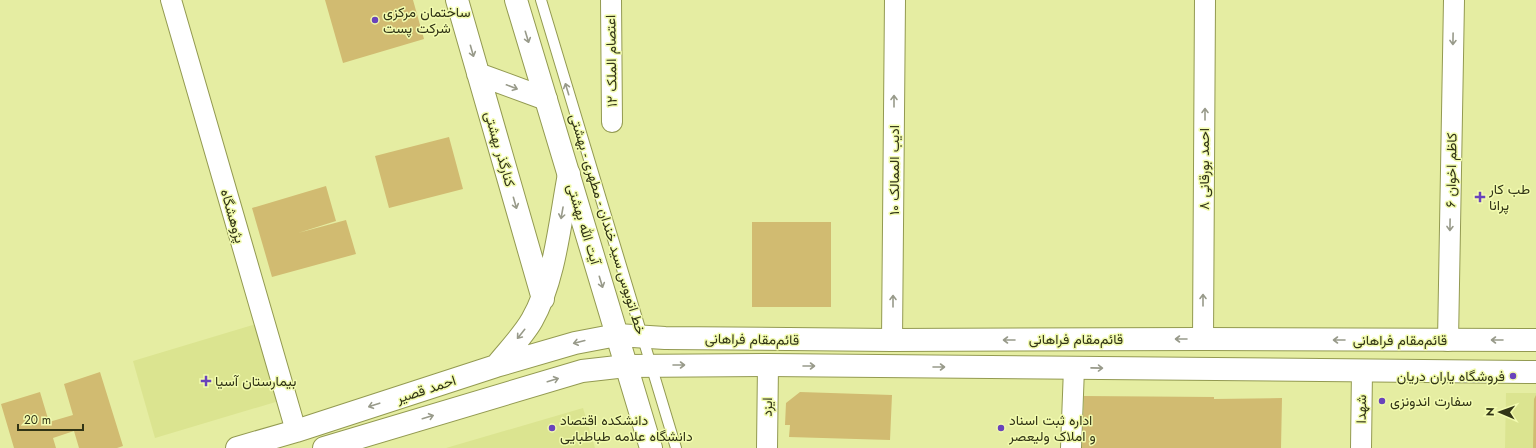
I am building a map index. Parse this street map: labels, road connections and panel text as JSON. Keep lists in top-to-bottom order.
{
  "streets": {
    "main road": [
      "کنارگذر بهشتی",
      "آیت الله بهشتی",
      "قائم‌مقام فراهانی",
      "احمد قصیر"
    ],
    "street": [
      "اعتصام الملک ۱۲",
      "احمد بورقانی ۸",
      "ادیب الممالک ۱۰",
      "کاظم اخوان ۶",
      "پژوهشگاه",
      "ایزد",
      "شهدا"
    ],
    "lane": ["خط اتوبوس سید خندان - مطهری - بهشتی"]
  },
  "crossings": [
    ["احمد بورقانی ۸", "قائم‌مقام فراهانی"],
    ["ادیب الممالک ۱۰", "قائم‌مقام فراهانی"],
    ["کاظم اخوان ۶", "قائم‌مقام فراهانی"],
    ["پژوهشگاه", "احمد قصیر"],
    ["آیت الله بهشتی", "قائم‌مقام فراهانی"],
    ["آیت الله بهشتی", "احمد قصیر"],
    ["خط اتوبوس سید خندان - مطهری - بهشتی", "قائم‌مقام فراهانی"],
    ["قائم‌مقام فراهانی", "احمد قصیر"],
    ["قائم‌مقام فراهانی", "ایزد"],
    ["قائم‌مقام فراهانی", "شهدا"]
  ],
  "one_way": [
    "کنارگذر بهشتی",
    "احمد بورقانی ۸",
    "ادیب الممالک ۱۰",
    "کاظم اخوان ۶",
    "آیت الله بهشتی",
    "خط اتوبوس سید خندان - مطهری - بهشتی"
  ],
  "places": {
    "other": [
      "ساختمان مرکزی شرکت پست",
      "فروشگاه یاران دریان",
      "سفارت اندونزی",
      "دانشکده اقتصاد دانشگاه علامه طباطبایی",
      "اداره ثبت اسناد و املاک ولیعصر"
    ],
    "health": ["طب کار پرانا", "بیمارستان آسیا"]
  },
  "scale_bar": "20 m",
  "north": "left"
}
